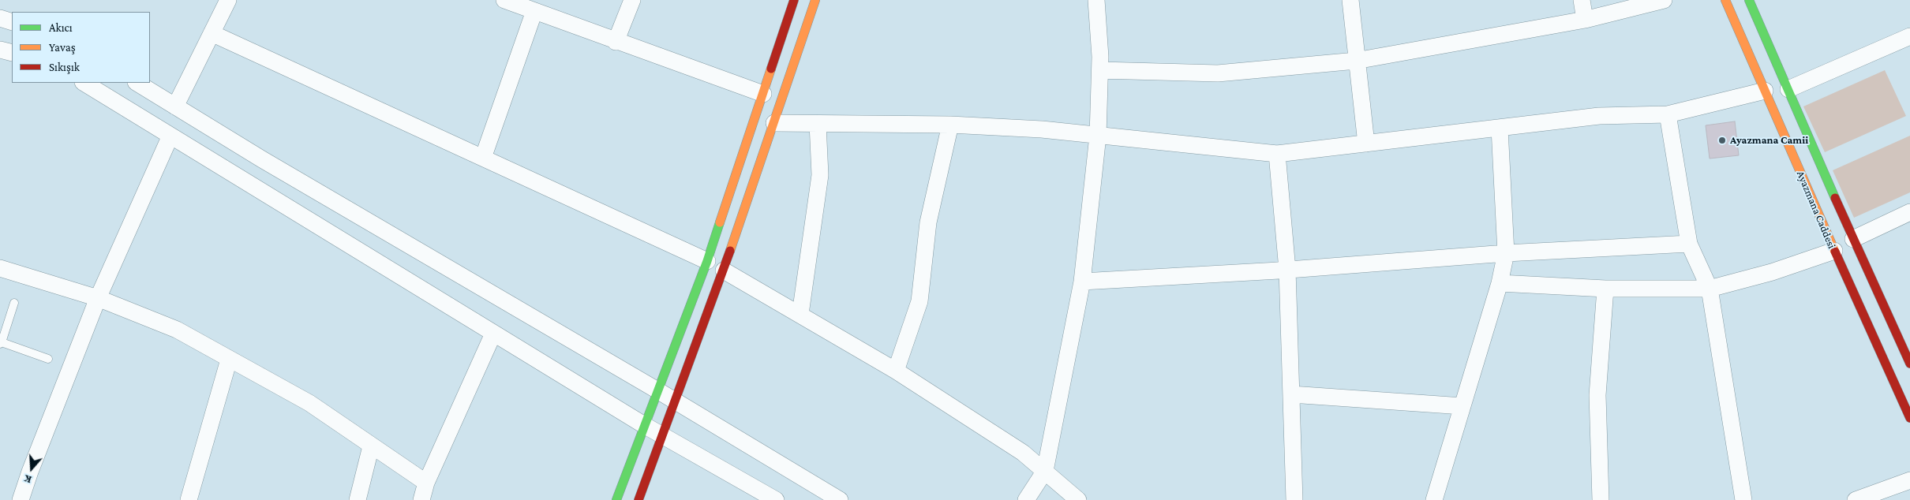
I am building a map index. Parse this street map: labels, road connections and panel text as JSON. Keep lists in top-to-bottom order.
{
  "streets": {
    "main road": ["Ayazmana Caddesi"]
  },
  "places": ["Ayazmana Camii"],
  "legend": ["Akıcı", "Yavaş", "Sıkışık"],
  "north": "bottom"
}
